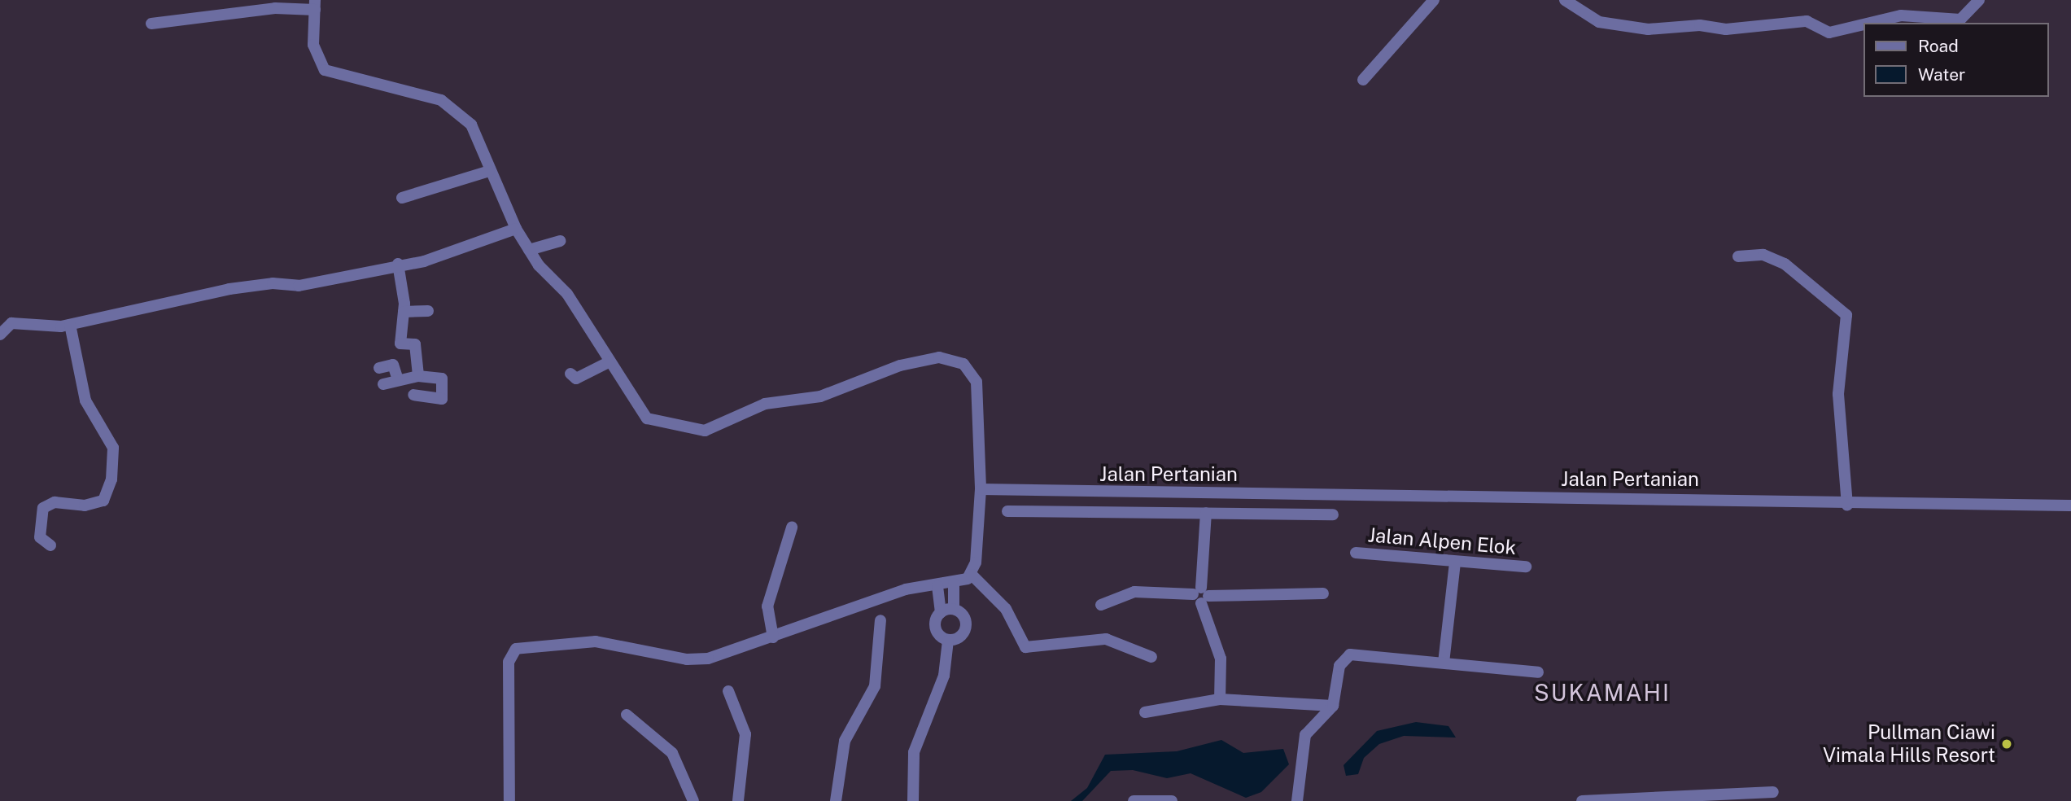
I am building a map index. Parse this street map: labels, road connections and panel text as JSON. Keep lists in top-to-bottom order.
{
  "streets": {
    "street": ["Jalan Pertanian", "Jalan Alpen Elok"]
  },
  "districts": ["SUKAMAHI"],
  "places": ["Pullman Ciawi Vimala Hills Resort"],
  "legend": ["Road", "Water"]
}
